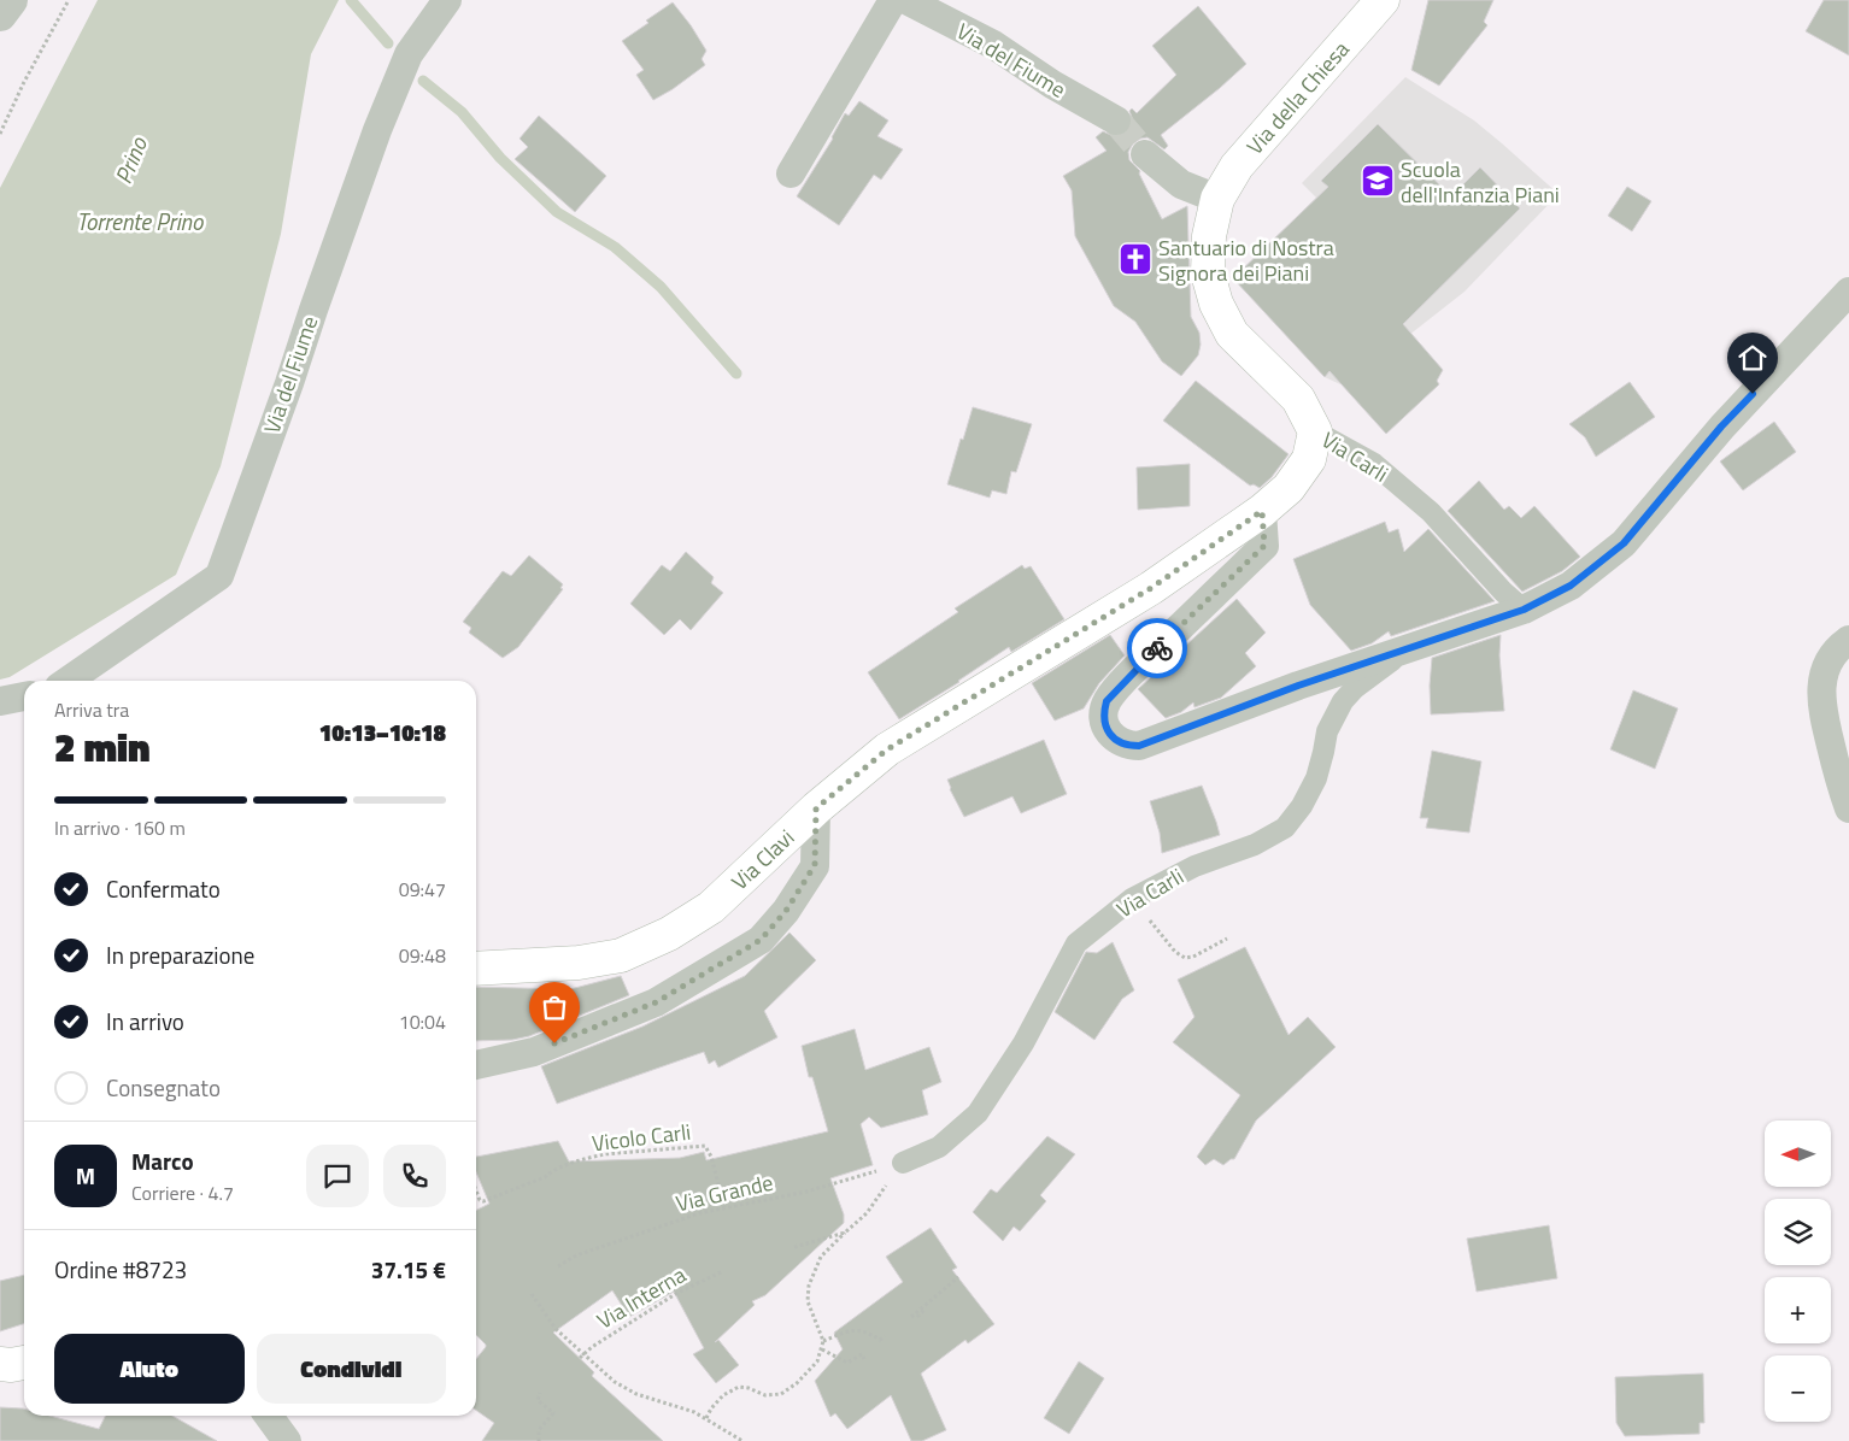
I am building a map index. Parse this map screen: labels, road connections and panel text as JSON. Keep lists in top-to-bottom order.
{
  "streets": {
    "main road": ["Via della Chiesa", "Via Clavi"],
    "street": ["Via del Fiume", "Via Carli"],
    "path": ["Vicolo Carli", "Via Grande", "Via Interna"]
  },
  "crossings": [
    ["Via della Chiesa", "Via Carli"],
    ["Via della Chiesa", "Via Clavi"],
    ["Via Carli", "Via Clavi"],
    ["Via Carli", "Via Grande"],
    ["Vicolo Carli", "Via Grande"]
  ],
  "water": ["Prino", "Torrente Prino"],
  "places": {
    "school or university": ["Scuola dell'Infanzia Piani"],
    "church": ["Santuario di Nostra Signora dei Piani"]
  },
  "north": "left",
  "page": {
    "heading": ["2 min", "Arriva tra", "10:13–10:18"],
    "panel": [
      "Marco",
      "Corriere · 4.7",
      "Ordine #8723",
      "37.15 €"
    ],
    "bar": "In arrivo · 160 m",
    "list": [
      ["Confermato", "09:47"],
      ["In preparazione", "09:48"],
      ["In arrivo", "10:04"],
      "Consegnato"
    ],
    "map_buttons": ["+", "−"],
    "round": "M",
    "buttons": ["Aiuto", "Condividi"]
  }
}
